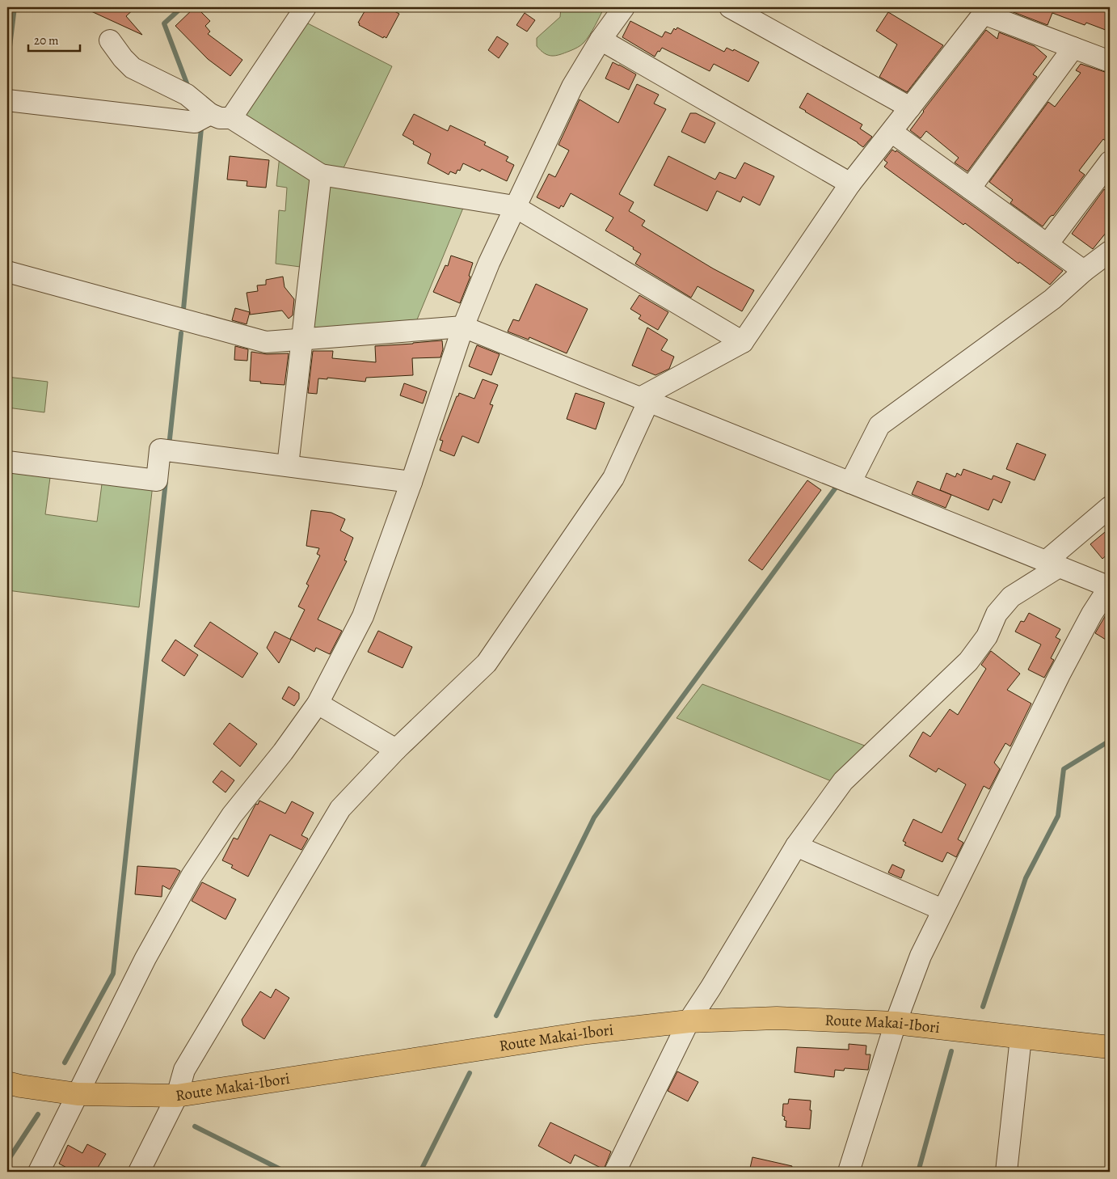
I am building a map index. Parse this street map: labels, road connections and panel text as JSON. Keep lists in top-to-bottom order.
{
  "streets": {
    "main road": ["Route Makai-Ibori"]
  },
  "scale_bar": "20 m"
}
